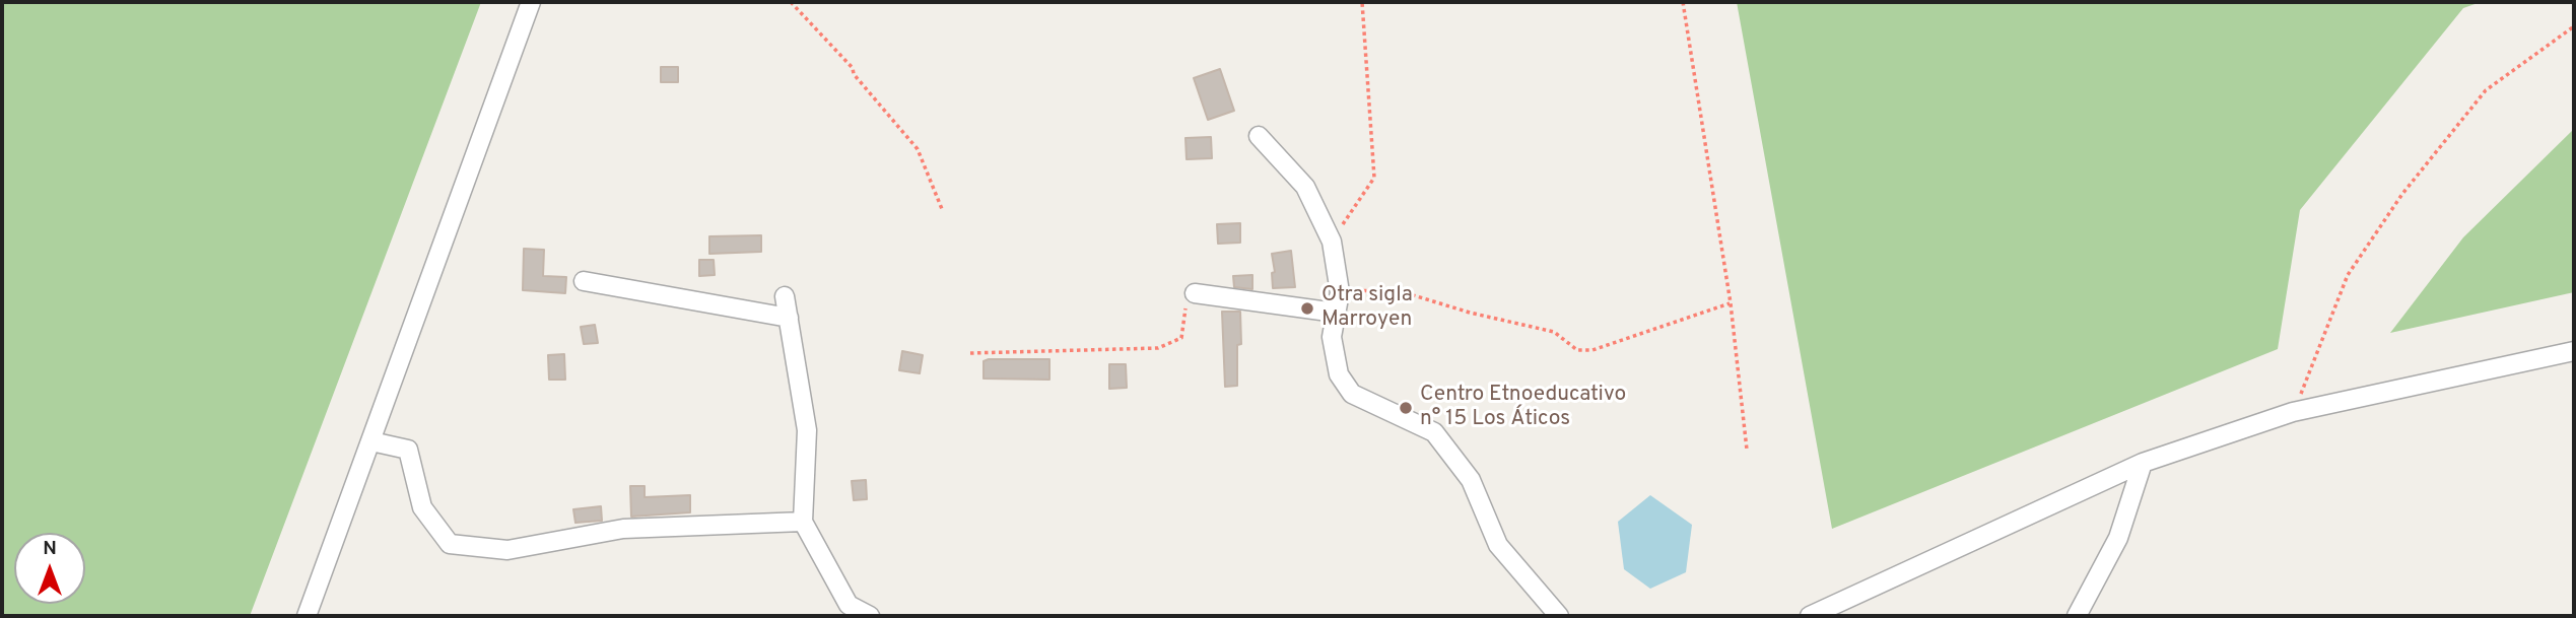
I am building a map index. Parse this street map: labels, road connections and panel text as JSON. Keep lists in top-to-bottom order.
{
  "places": ["Otra sigla Marroyen", "Centro Etnoeducativo n° 15 Los Áticos"],
  "north": "top"
}
